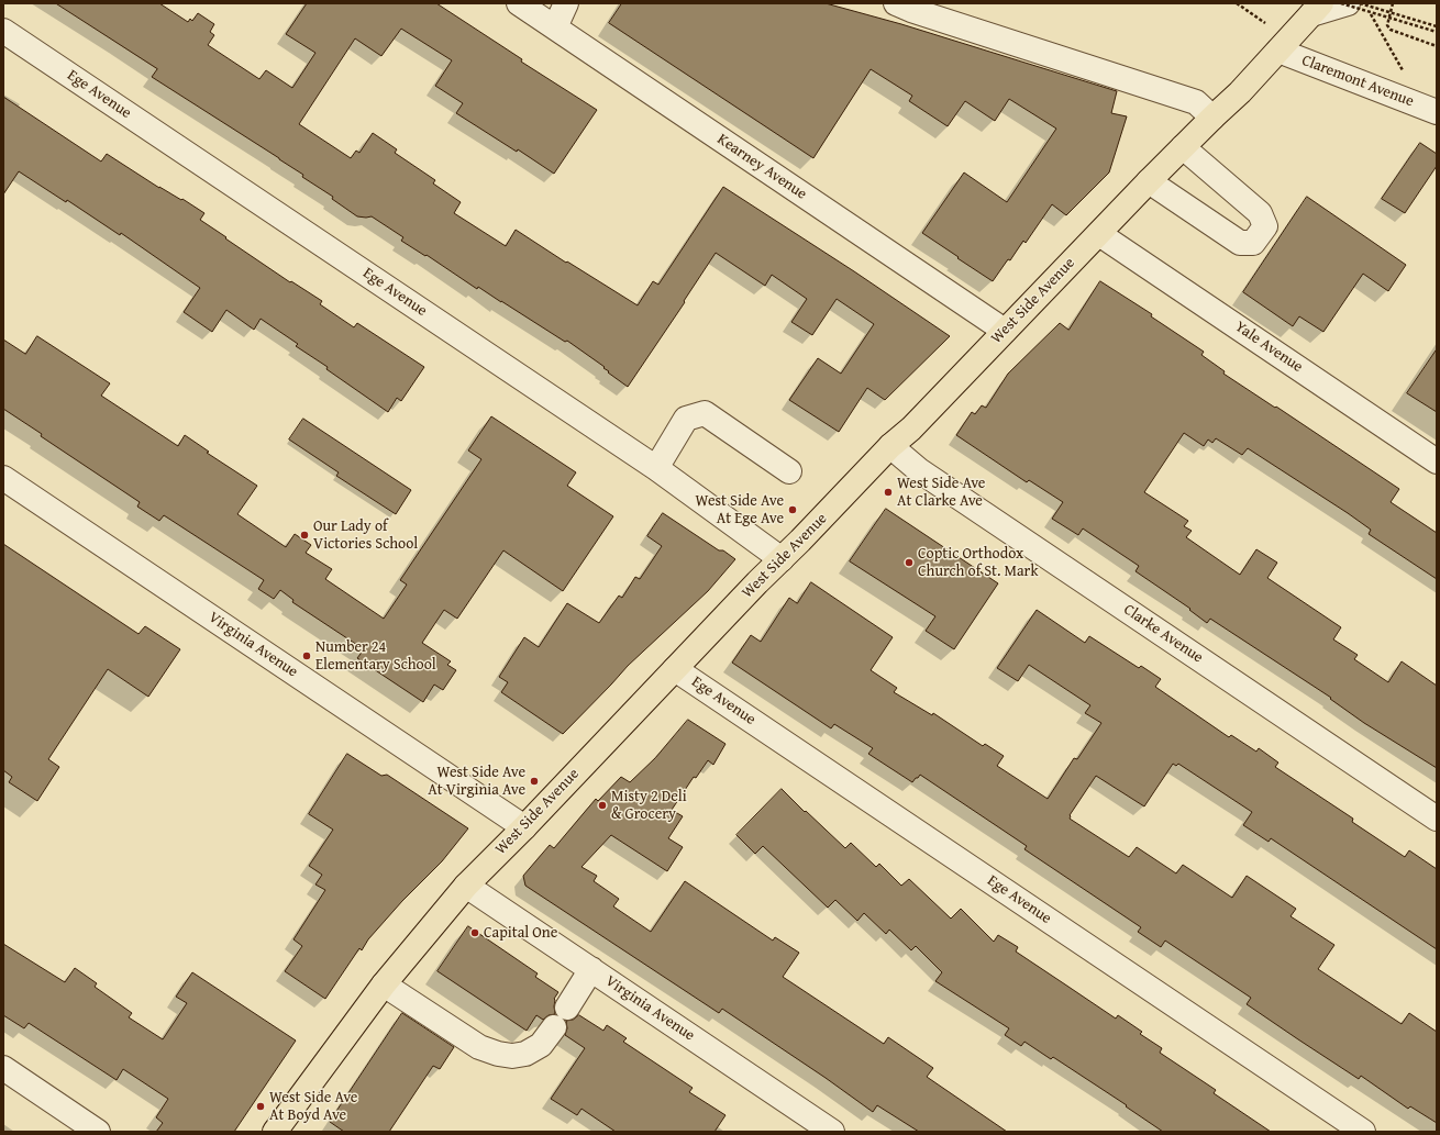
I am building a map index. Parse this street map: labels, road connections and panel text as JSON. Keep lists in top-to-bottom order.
{
  "streets": {
    "main road": ["West Side Avenue"],
    "street": [
      "Claremont Avenue",
      "Ege Avenue",
      "Kearney Avenue",
      "Yale Avenue",
      "Clarke Avenue",
      "Virginia Avenue"
    ]
  },
  "crossings": [
    ["Claremont Avenue", "West Side Avenue"],
    ["Ege Avenue", "West Side Avenue"],
    ["Kearney Avenue", "West Side Avenue"],
    ["West Side Avenue", "Yale Avenue"],
    ["West Side Avenue", "Clarke Avenue"],
    ["West Side Avenue", "Virginia Avenue"]
  ],
  "places": [
    "West Side Ave At Clarke Ave",
    "West Side Ave At Ege Ave",
    "Our Lady of Victories School",
    "Coptic Orthodox Church of St. Mark",
    "Number 24 Elementary School",
    "West Side Ave At Virginia Ave",
    "Misty 2 Deli & Grocery",
    "Capital One",
    "West Side Ave At Boyd Ave"
  ]
}
